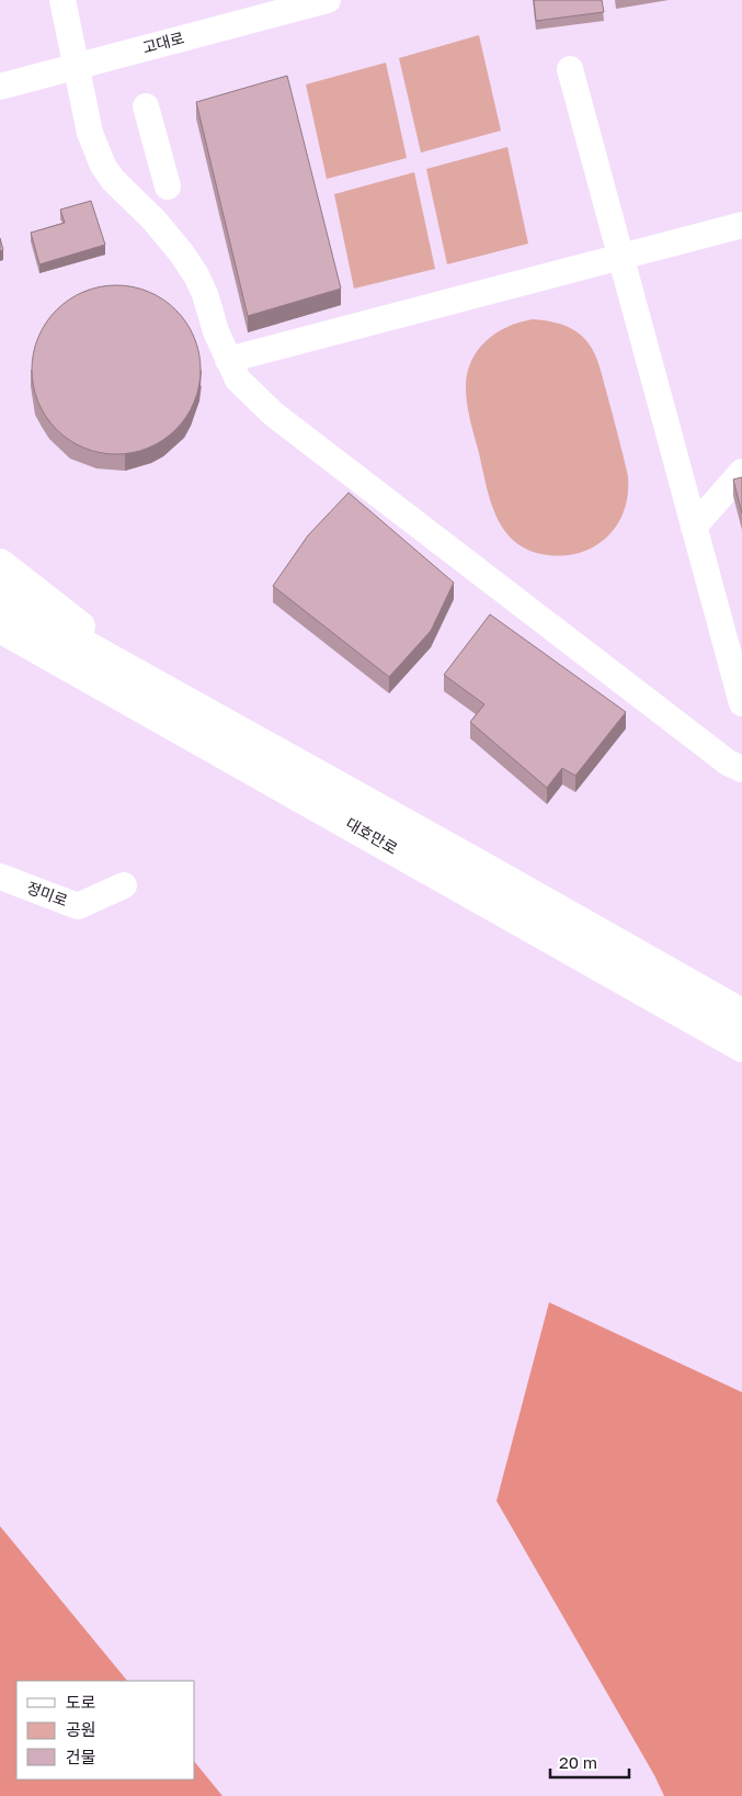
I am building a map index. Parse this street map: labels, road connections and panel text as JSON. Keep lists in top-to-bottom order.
{
  "streets": {
    "main road": ["대호만로"],
    "street": ["고대로", "정미로"]
  },
  "legend": ["도로", "공원", "건물"],
  "scale_bar": "20 m"
}
